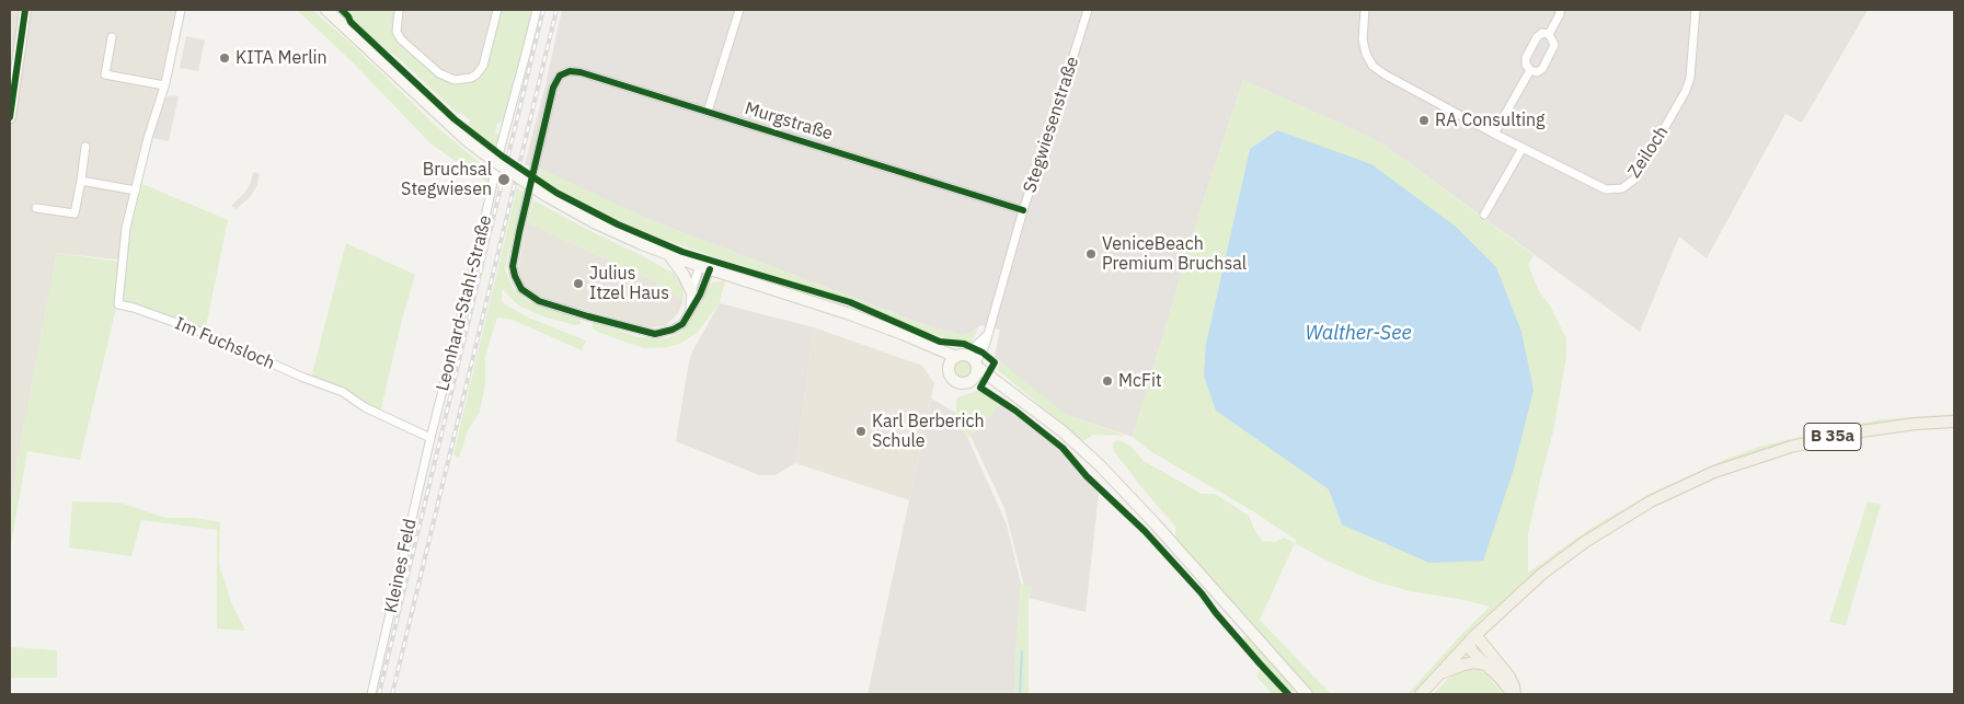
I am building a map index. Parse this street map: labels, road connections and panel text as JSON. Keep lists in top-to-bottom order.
{
  "streets": {
    "main road": ["B 35a"],
    "street": [
      "Murgstraße",
      "Stegwiesenstraße",
      "Zeiloch",
      "Leonhard-Stahl-Straße",
      "Im Fuchsloch",
      "Kleines Feld"
    ]
  },
  "crossings": [
    ["Murgstraße", "Stegwiesenstraße"],
    ["Leonhard-Stahl-Straße", "Im Fuchsloch"],
    ["Leonhard-Stahl-Straße", "Kleines Feld"],
    ["Im Fuchsloch", "Kleines Feld"]
  ],
  "water": ["Walther-See"],
  "places": [
    "KITA Merlin",
    "RA Consulting",
    "Bruchsal Stegwiesen",
    "VeniceBeach Premium Bruchsal",
    "Julius Itzel Haus",
    "McFit",
    "Karl Berberich Schule"
  ]
}
